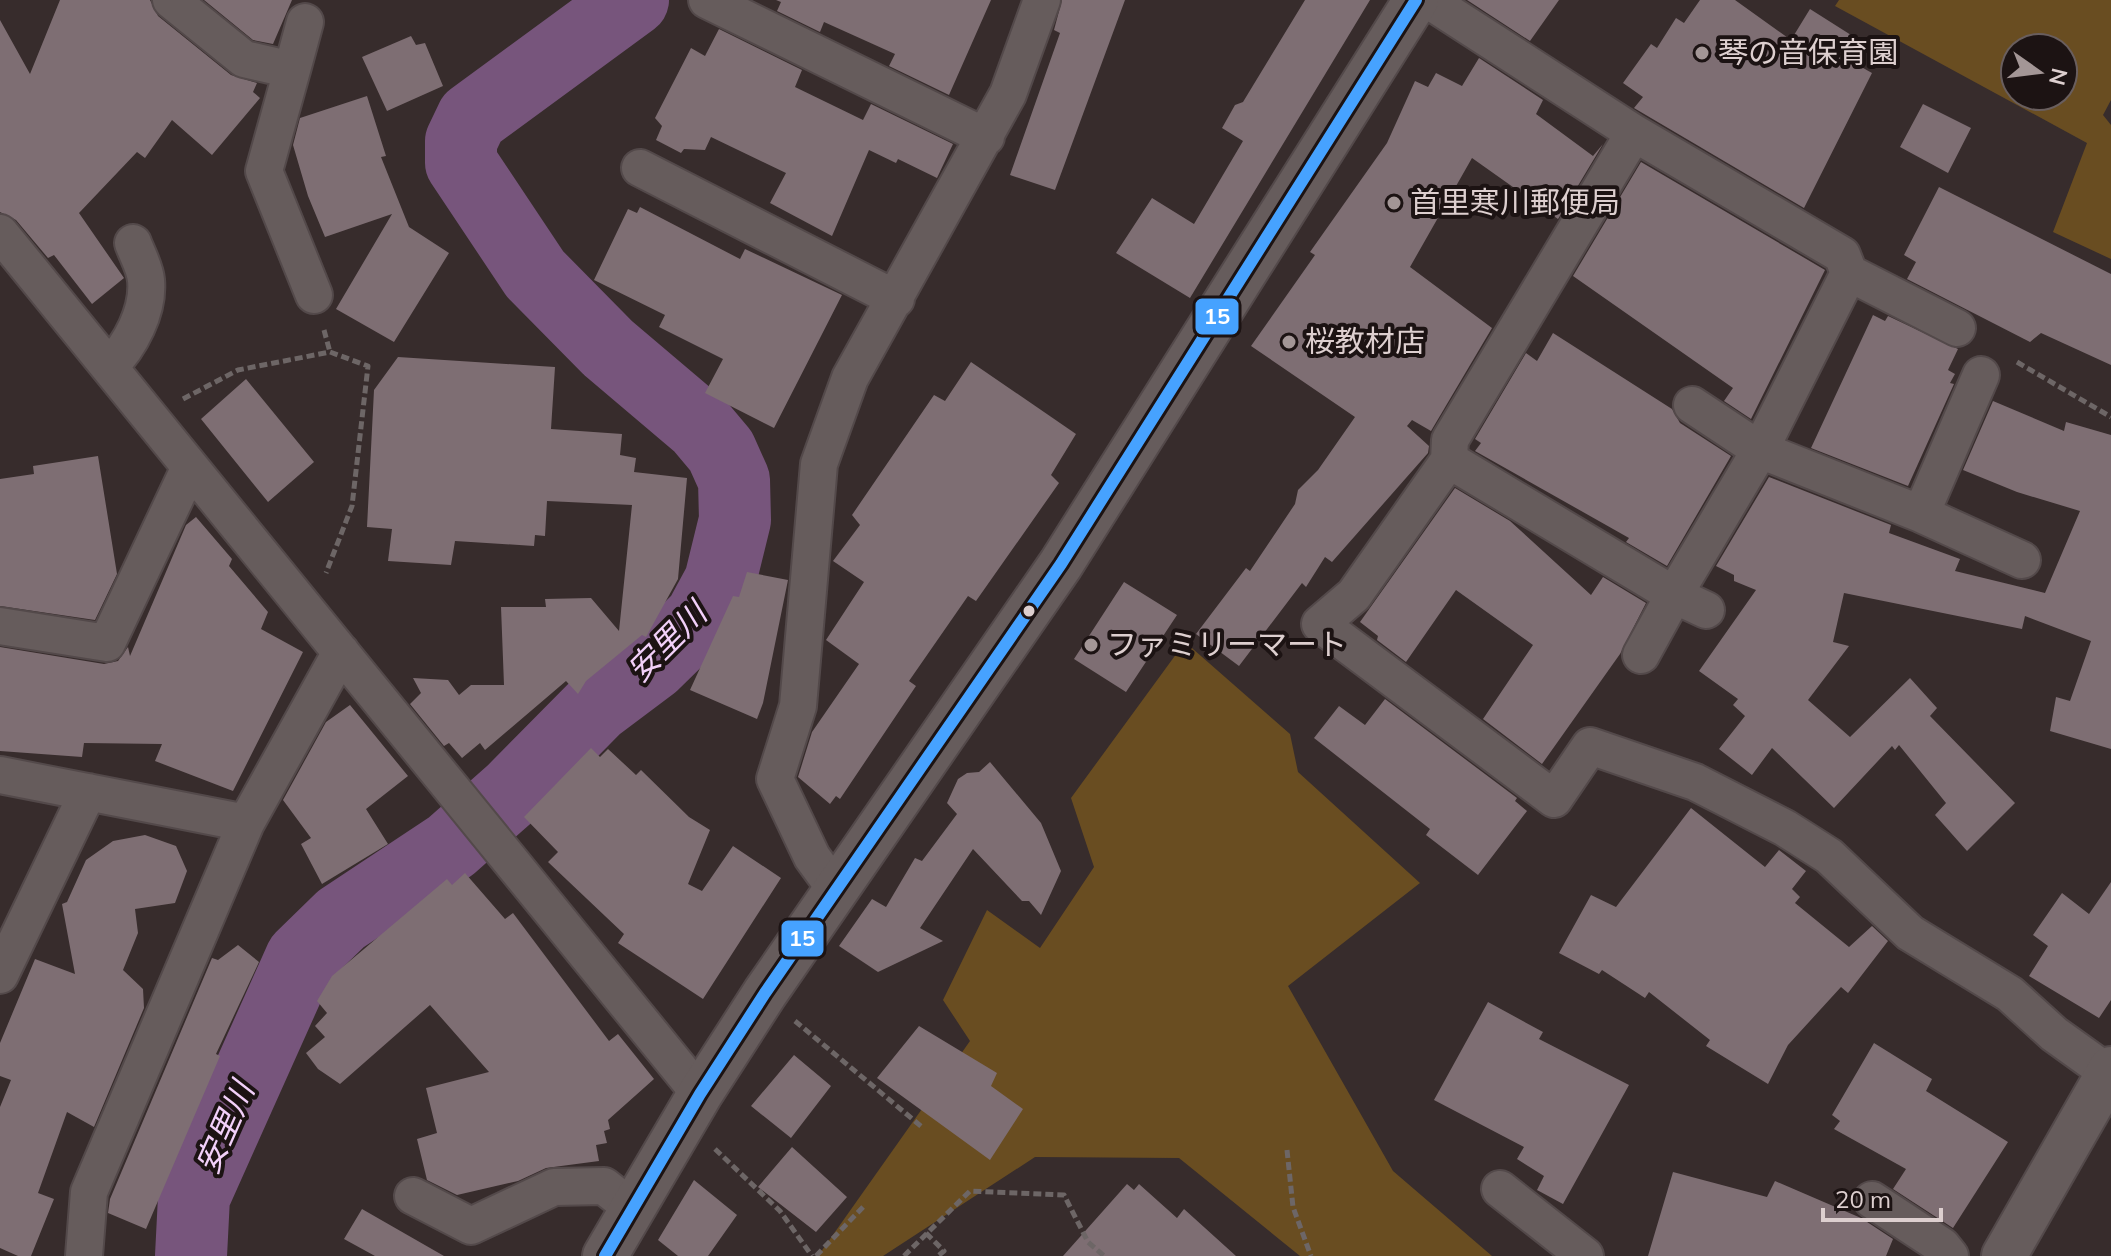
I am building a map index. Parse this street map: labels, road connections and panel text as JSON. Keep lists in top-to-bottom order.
{
  "water": ["安里川"],
  "places": [
    "琴の音保育園",
    "首里寒川郵便局",
    "桜教材店",
    "ファミリーマート"
  ],
  "lines": ["transit line 15"],
  "scale_bar": "20 m",
  "north": "right"
}
